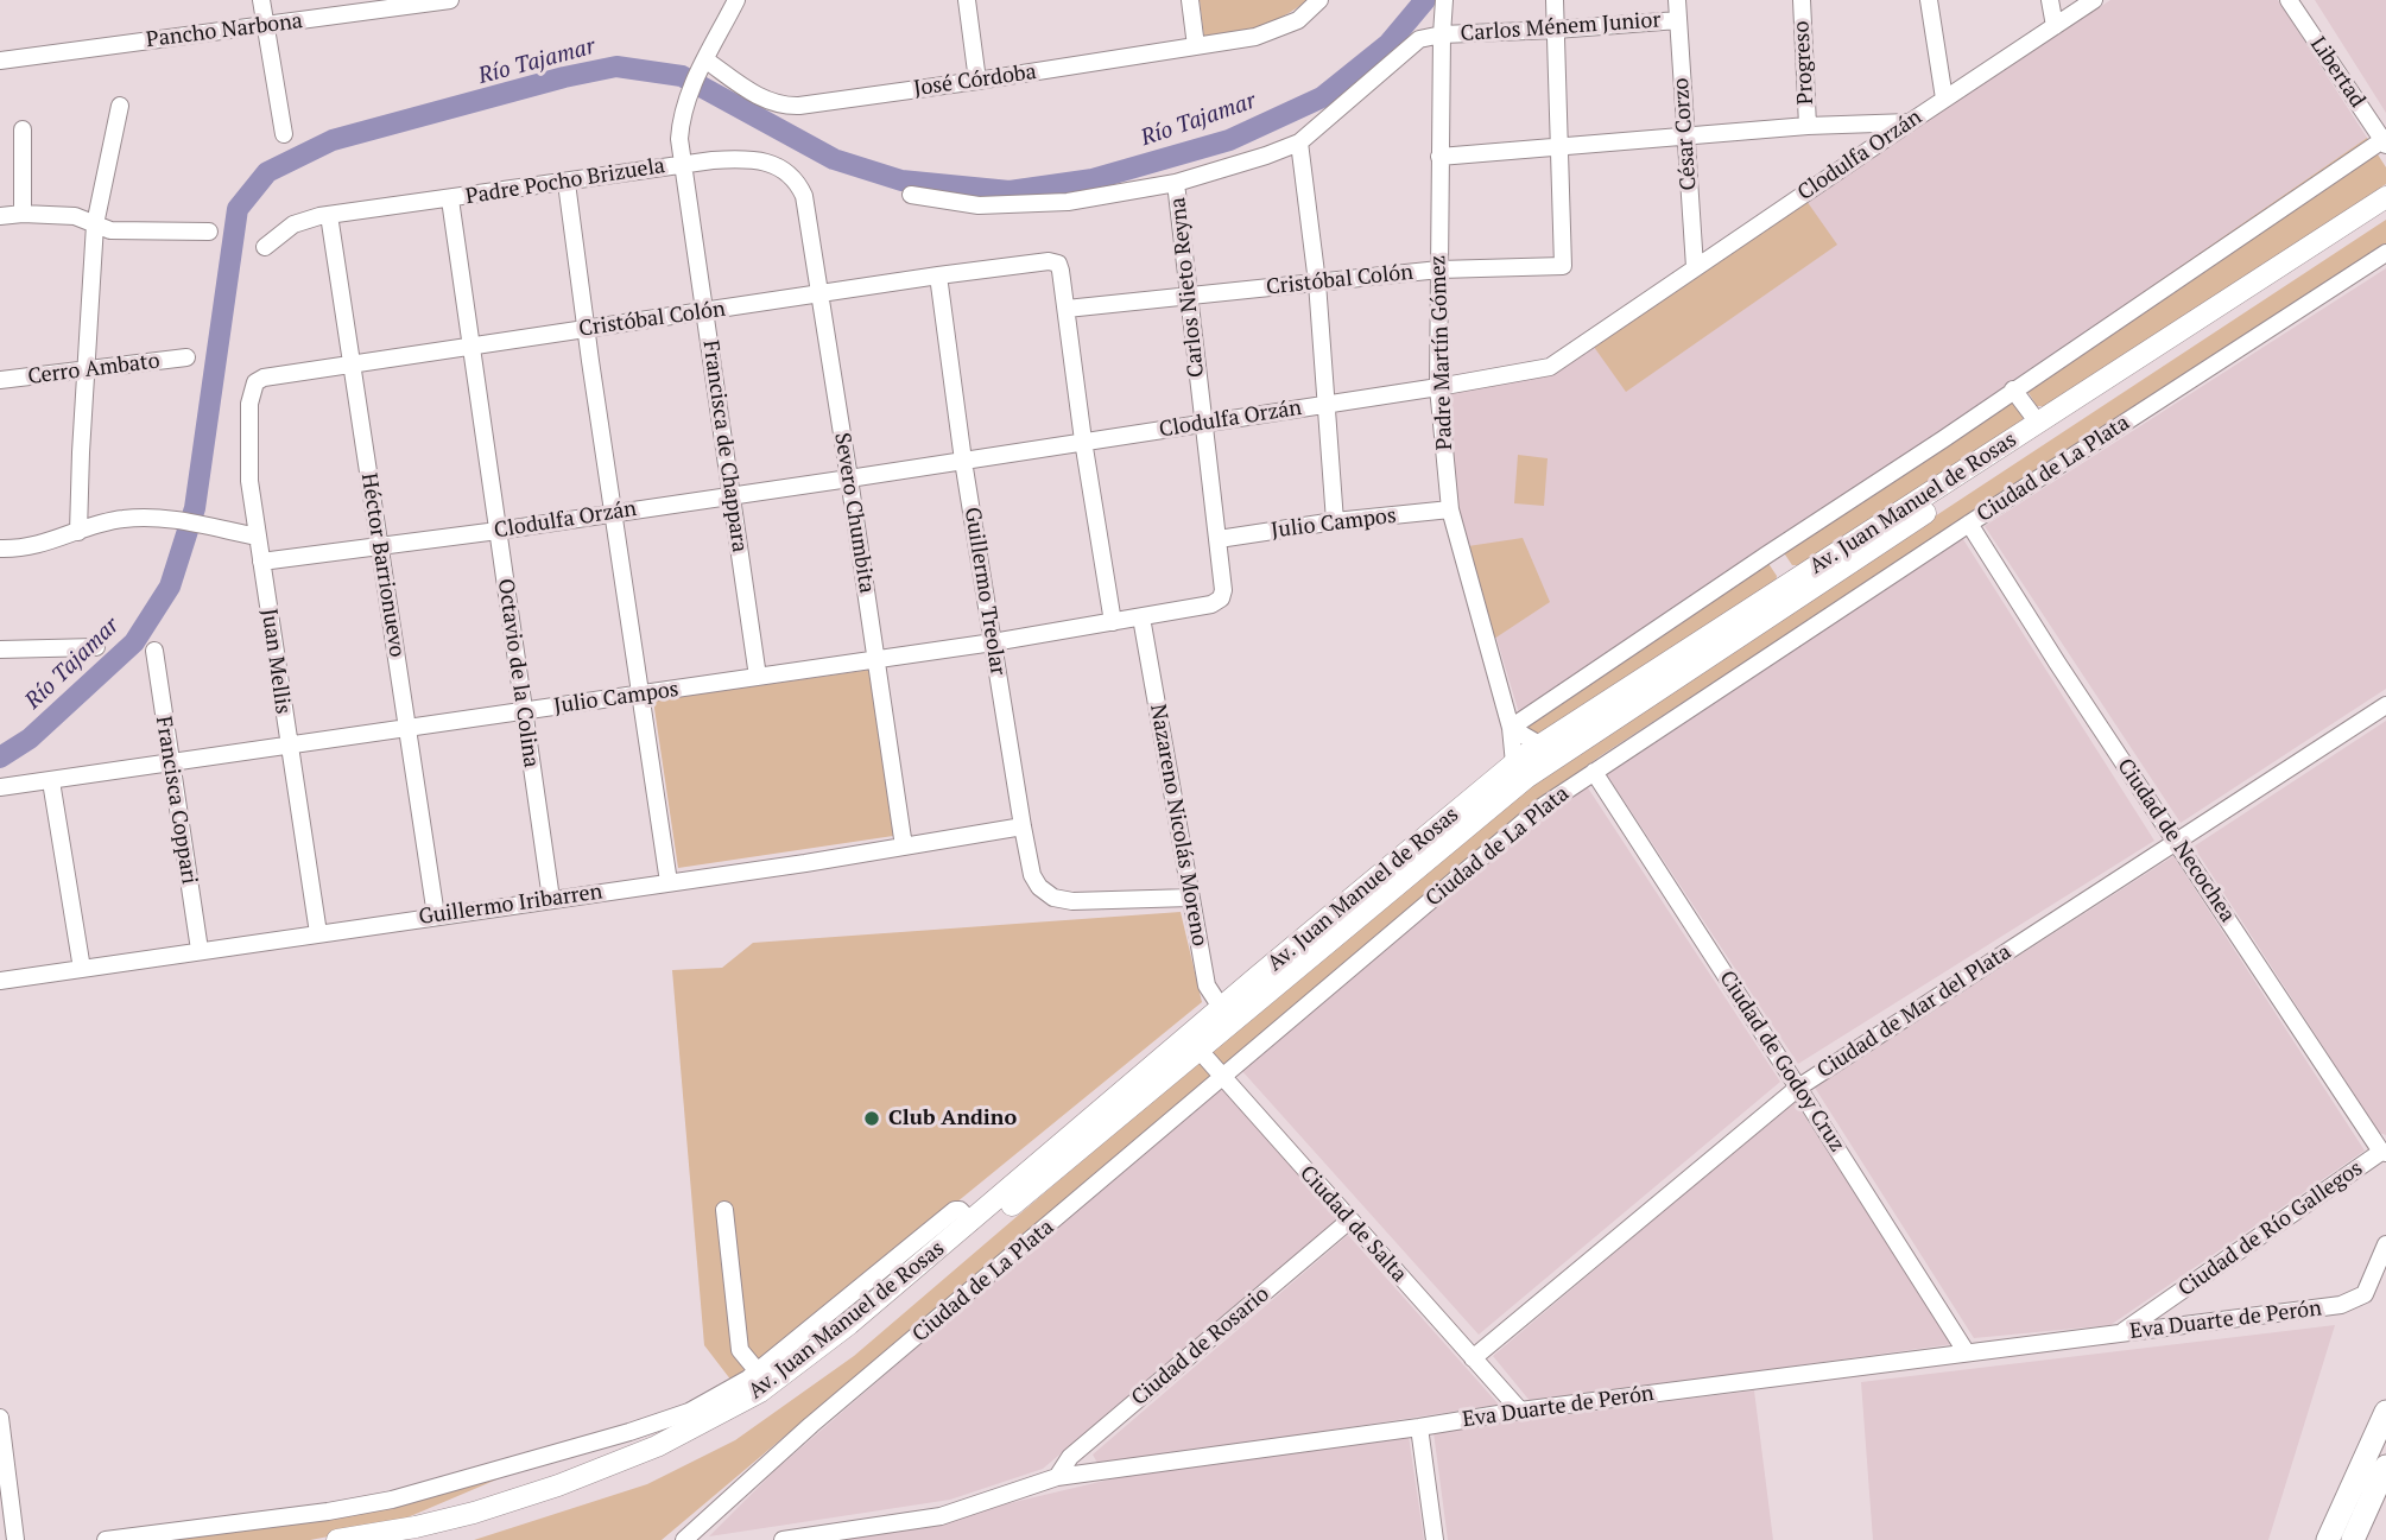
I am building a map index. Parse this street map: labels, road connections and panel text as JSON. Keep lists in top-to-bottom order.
{
  "streets": {
    "main road": ["Av. Juan Manuel de Rosas"],
    "street": [
      "Carlos Ménem Junior",
      "Pancho Narbona",
      "Progreso",
      "Libertad",
      "José Córdoba",
      "César Corzo",
      "Clodulfa Orzán",
      "Padre Pocho Brizuela",
      "Cristóbal Colón",
      "Carlos Nieto Reyna",
      "Padre Martín Gómez",
      "Cerro Ambato",
      "Francisca de Chappara",
      "Ciudad de La Plata",
      "Severo Chumbita",
      "Julio Campos",
      "Héctor Barrionuevo",
      "Guillermo Treolar",
      "Juan Mellis",
      "Octavio de la Colina",
      "Francisca Coppari",
      "Nazareno Nicolás Moreno",
      "Ciudad de Necochea",
      "Guillermo Iribarren",
      "Ciudad de Mar del Plata",
      "Ciudad de Godoy Cruz",
      "Ciudad de Salta",
      "Ciudad de Río Gallegos",
      "Eva Duarte de Perón",
      "Ciudad de Rosario"
    ]
  },
  "crossings": [
    ["Carlos Ménem Junior", "César Corzo"],
    ["Carlos Ménem Junior", "Padre Martín Gómez"],
    ["José Córdoba", "Francisca de Chappara"],
    ["César Corzo", "Clodulfa Orzán"],
    ["Clodulfa Orzán", "Carlos Nieto Reyna"],
    ["Clodulfa Orzán", "Padre Martín Gómez"],
    ["Clodulfa Orzán", "Francisca de Chappara"],
    ["Clodulfa Orzán", "Severo Chumbita"],
    ["Clodulfa Orzán", "Héctor Barrionuevo"],
    ["Clodulfa Orzán", "Guillermo Treolar"],
    ["Clodulfa Orzán", "Juan Mellis"],
    ["Clodulfa Orzán", "Octavio de la Colina"],
    ["Padre Pocho Brizuela", "Francisca de Chappara"],
    ["Padre Pocho Brizuela", "Severo Chumbita"],
    ["Padre Pocho Brizuela", "Héctor Barrionuevo"],
    ["Padre Pocho Brizuela", "Octavio de la Colina"],
    ["Cristóbal Colón", "Carlos Nieto Reyna"],
    ["Cristóbal Colón", "Padre Martín Gómez"],
    ["Cristóbal Colón", "Francisca de Chappara"],
    ["Cristóbal Colón", "Severo Chumbita"],
    ["Cristóbal Colón", "Héctor Barrionuevo"],
    ["Cristóbal Colón", "Guillermo Treolar"],
    ["Cristóbal Colón", "Juan Mellis"],
    ["Cristóbal Colón", "Octavio de la Colina"],
    ["Carlos Nieto Reyna", "Julio Campos"],
    ["Padre Martín Gómez", "Av. Juan Manuel de Rosas"],
    ["Padre Martín Gómez", "Julio Campos"],
    ["Francisca de Chappara", "Julio Campos"],
    ["Ciudad de La Plata", "Ciudad de Necochea"],
    ["Ciudad de La Plata", "Ciudad de Godoy Cruz"],
    ["Ciudad de La Plata", "Ciudad de Salta"],
    ["Av. Juan Manuel de Rosas", "Nazareno Nicolás Moreno"],
    ["Av. Juan Manuel de Rosas", "Ciudad de Salta"],
    ["Severo Chumbita", "Julio Campos"],
    ["Severo Chumbita", "Guillermo Iribarren"],
    ["Julio Campos", "Héctor Barrionuevo"],
    ["Julio Campos", "Guillermo Treolar"],
    ["Julio Campos", "Juan Mellis"],
    ["Julio Campos", "Octavio de la Colina"],
    ["Julio Campos", "Francisca Coppari"],
    ["Julio Campos", "Nazareno Nicolás Moreno"],
    ["Héctor Barrionuevo", "Guillermo Iribarren"],
    ["Guillermo Treolar", "Nazareno Nicolás Moreno"],
    ["Guillermo Treolar", "Guillermo Iribarren"],
    ["Juan Mellis", "Guillermo Iribarren"],
    ["Octavio de la Colina", "Guillermo Iribarren"],
    ["Francisca Coppari", "Guillermo Iribarren"],
    ["Ciudad de Necochea", "Ciudad de Mar del Plata"],
    ["Ciudad de Necochea", "Ciudad de Río Gallegos"],
    ["Ciudad de Mar del Plata", "Ciudad de Godoy Cruz"],
    ["Ciudad de Mar del Plata", "Ciudad de Salta"],
    ["Ciudad de Godoy Cruz", "Eva Duarte de Perón"],
    ["Ciudad de Salta", "Eva Duarte de Perón"],
    ["Ciudad de Salta", "Ciudad de Rosario"],
    ["Ciudad de Río Gallegos", "Eva Duarte de Perón"],
    ["Eva Duarte de Perón", "Ciudad de Rosario"]
  ],
  "water": ["Río Tajamar"],
  "places": ["Club Andino"]
}
